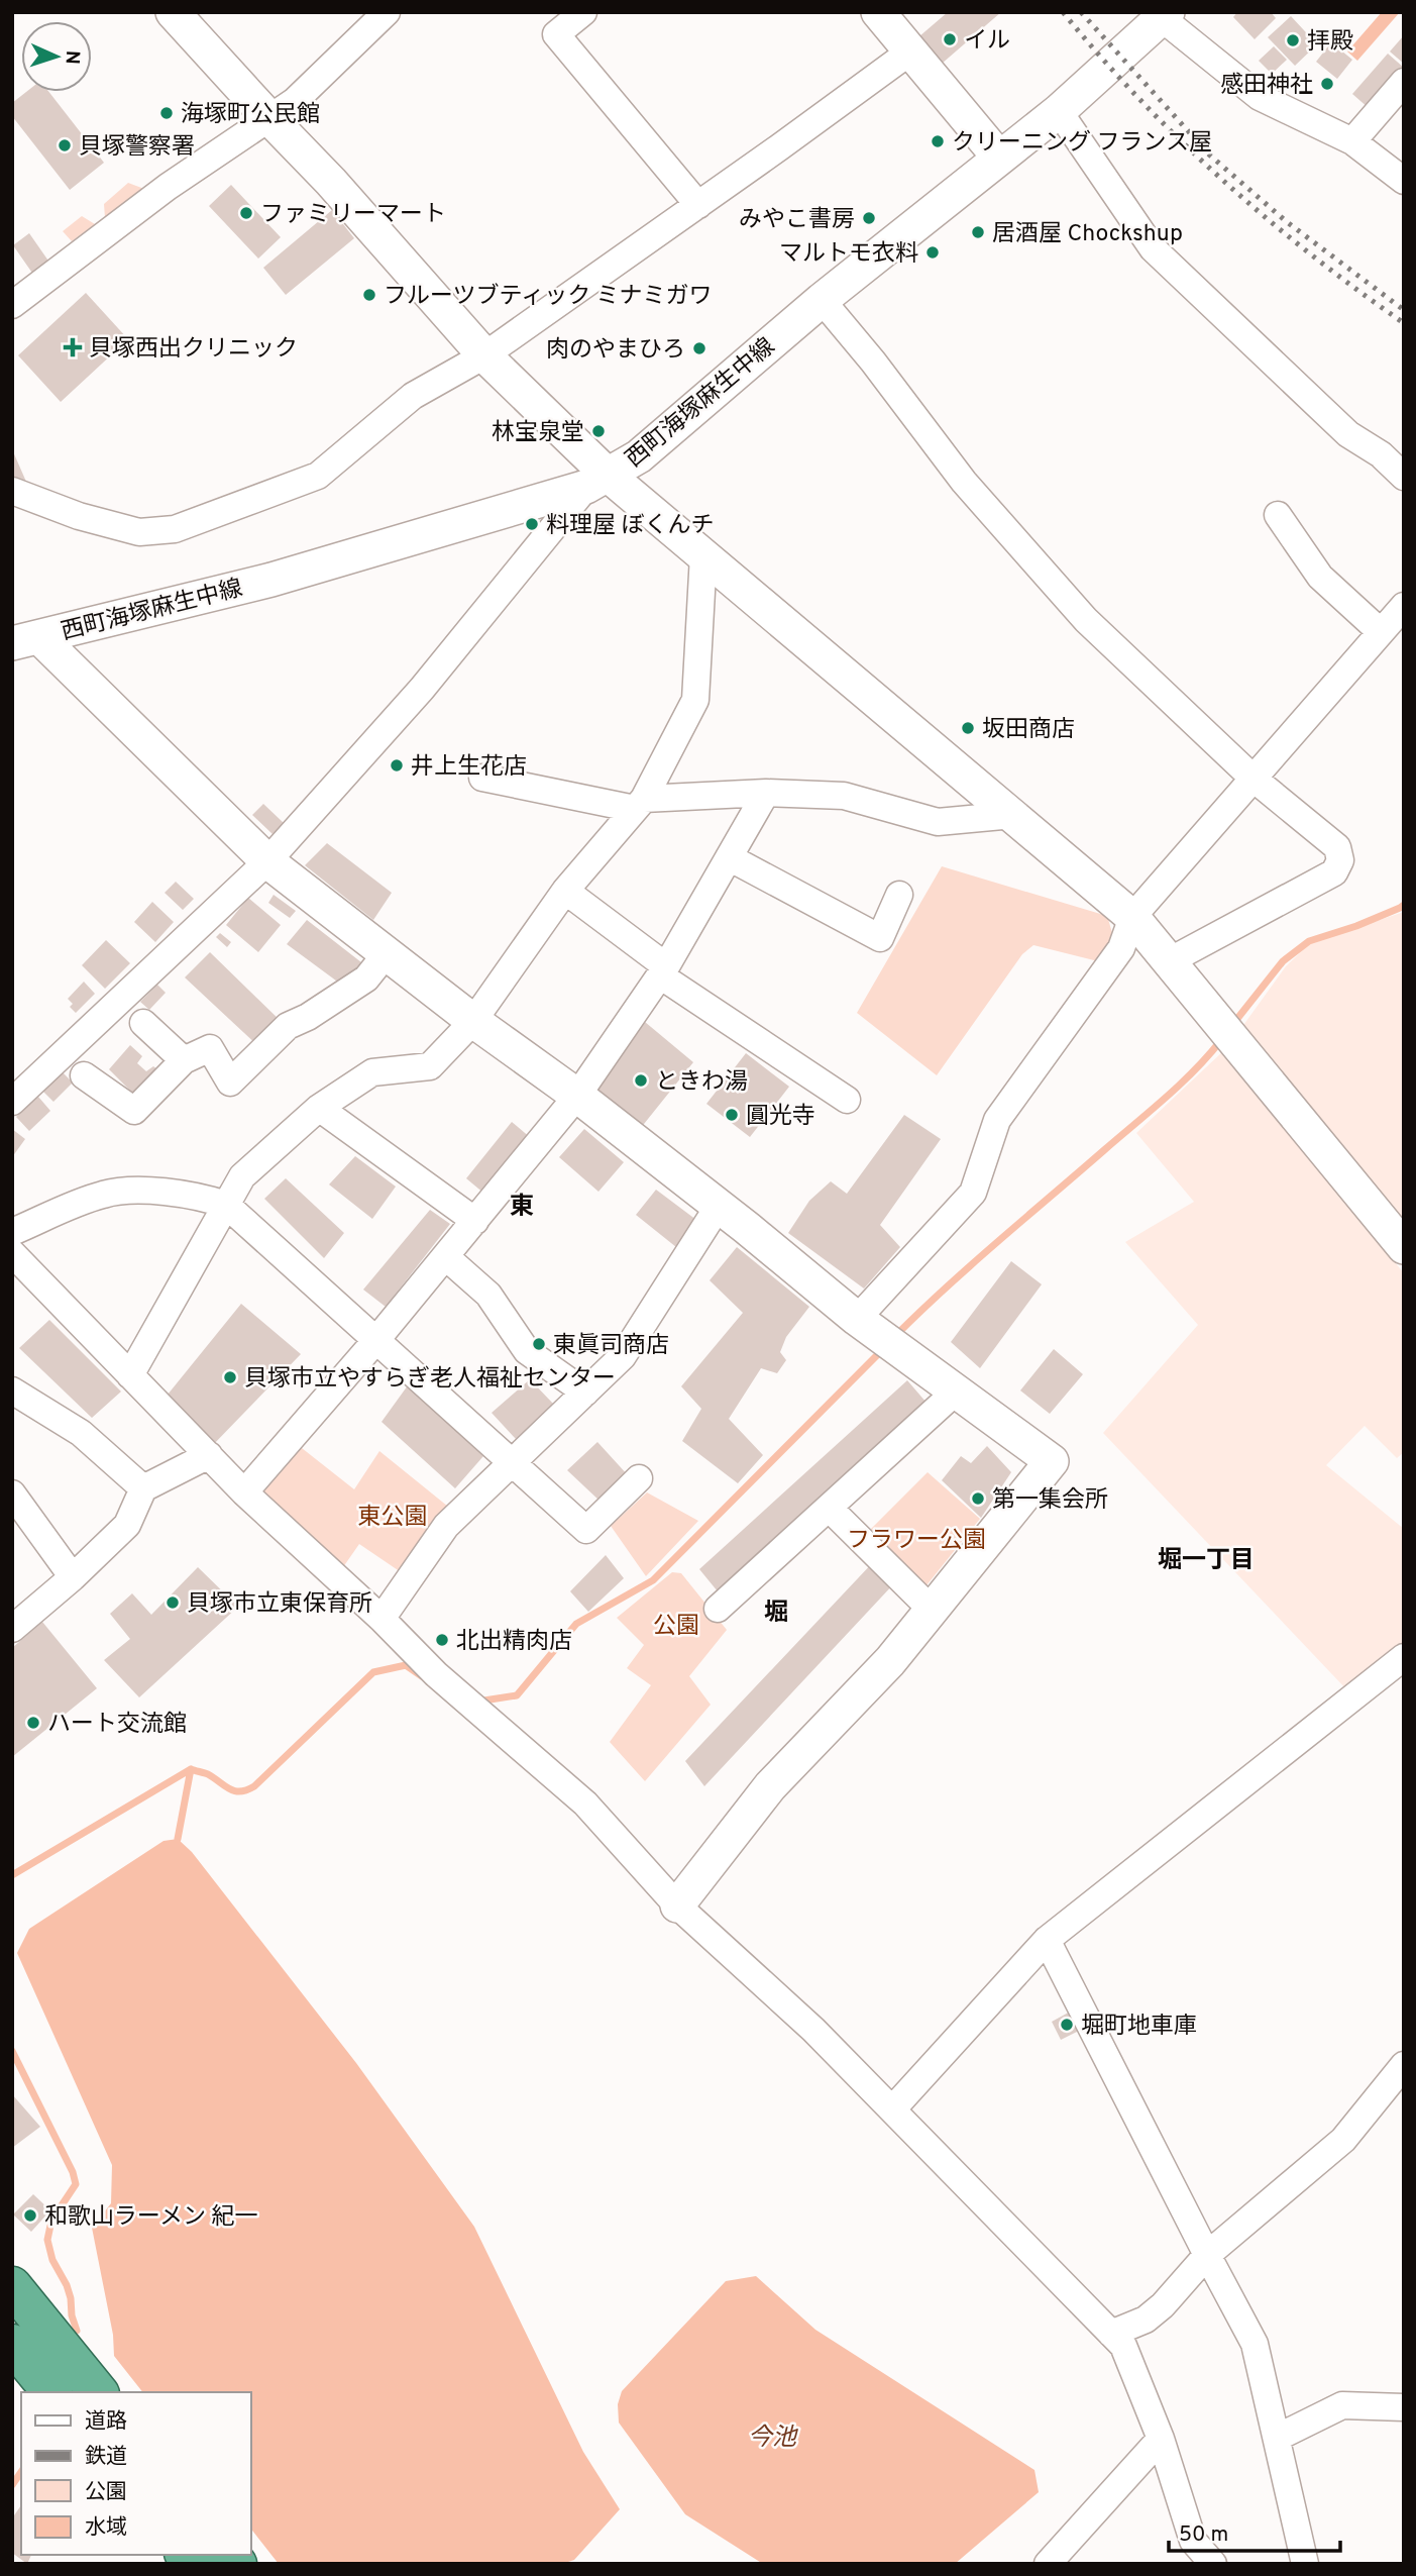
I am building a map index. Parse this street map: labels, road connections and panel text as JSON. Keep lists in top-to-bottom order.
{
  "streets": {
    "street": ["西町海塚麻生中線"]
  },
  "districts": ["東", "堀一丁目", "堀"],
  "water": ["今池"],
  "parks": ["東公園", "フラワー公園", "公園"],
  "places": {
    "other": [
      "イル",
      "拝殿",
      "感田神社",
      "海塚町公民館",
      "クリーニング フランス屋",
      "貝塚警察署",
      "ファミリーマート",
      "みやこ書房",
      "居酒屋 Chockshup",
      "マルトモ衣料",
      "フルーツブティック ミナミガワ",
      "肉のやまひろ",
      "林宝泉堂",
      "料理屋 ぼくんチ",
      "坂田商店",
      "井上生花店",
      "ときわ湯",
      "圓光寺",
      "東眞司商店",
      "貝塚市立やすらぎ老人福祉センター",
      "第一集会所",
      "貝塚市立東保育所",
      "北出精肉店",
      "ハート交流館",
      "堀町地車庫",
      "和歌山ラーメン 紀一"
    ],
    "health": ["貝塚西出クリニック"]
  },
  "legend": [
    "道路",
    "鉄道",
    "公園",
    "水域"
  ],
  "scale_bar": "50 m",
  "north": "right"
}
